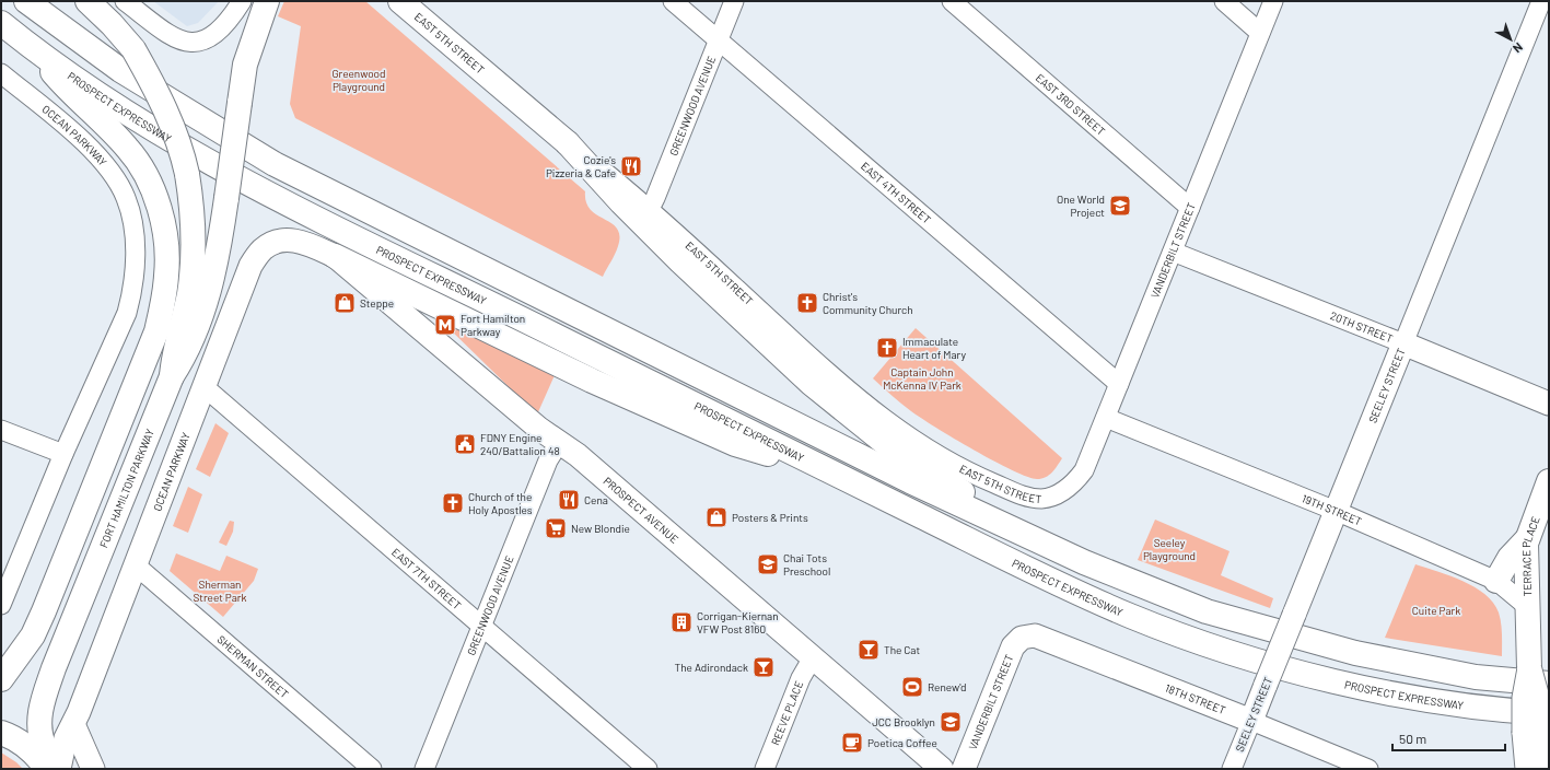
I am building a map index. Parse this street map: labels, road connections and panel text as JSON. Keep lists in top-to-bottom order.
{
  "streets": {
    "main road": [
      "EAST 5TH STREET",
      "PROSPECT EXPRESSWAY",
      "FORT HAMILTON PARKWAY",
      "TERRACE PLACE"
    ],
    "street": [
      "GREENWOOD AVENUE",
      "EAST 3RD STREET",
      "OCEAN PARKWAY",
      "EAST 4TH STREET",
      "VANDERBILT STREET",
      "20TH STREET",
      "SEELEY STREET",
      "PROSPECT AVENUE",
      "19TH STREET",
      "EAST 7TH STREET",
      "SHERMAN STREET",
      "18TH STREET",
      "REEVE PLACE"
    ]
  },
  "crossings": [
    ["EAST 5TH STREET", "GREENWOOD AVENUE"],
    ["EAST 5TH STREET", "VANDERBILT STREET"],
    ["GREENWOOD AVENUE", "EAST 4TH STREET"],
    ["GREENWOOD AVENUE", "PROSPECT AVENUE"],
    ["GREENWOOD AVENUE", "EAST 7TH STREET"],
    ["EAST 3RD STREET", "VANDERBILT STREET"],
    ["PROSPECT EXPRESSWAY", "TERRACE PLACE"],
    ["OCEAN PARKWAY", "FORT HAMILTON PARKWAY"],
    ["OCEAN PARKWAY", "PROSPECT AVENUE"],
    ["OCEAN PARKWAY", "EAST 7TH STREET"],
    ["OCEAN PARKWAY", "SHERMAN STREET"],
    ["EAST 4TH STREET", "VANDERBILT STREET"],
    ["VANDERBILT STREET", "20TH STREET"],
    ["VANDERBILT STREET", "19TH STREET"],
    ["VANDERBILT STREET", "18TH STREET"],
    ["20TH STREET", "SEELEY STREET"],
    ["SEELEY STREET", "19TH STREET"],
    ["SEELEY STREET", "18TH STREET"],
    ["PROSPECT AVENUE", "REEVE PLACE"],
    ["19TH STREET", "TERRACE PLACE"]
  ],
  "parks": [
    "Greenwood Playground",
    "Captain John McKenna IV Park",
    "Seeley Playground",
    "Sherman Street Park",
    "Cuite Park"
  ],
  "places": {
    "restaurant": ["Cozie's Pizzeria & Cafe", "Cena"],
    "school or university": ["One World Project", "Chai Tots Preschool", "JCC Brooklyn"],
    "shop": ["Steppe", "Posters & Prints"],
    "church": ["Christ's Community Church", "Immaculate Heart of Mary", "Church of the Holy Apostles"],
    "metro station": ["Fort Hamilton Parkway"],
    "public building": ["FDNY Engine 240/Battalion 48"],
    "supermarket": ["New Blondie"],
    "building": ["Corrigan-Kiernan VFW Post 8160"],
    "bar": ["The Cat", "The Adirondack"],
    "sports": ["Renew'd"],
    "cafe": ["Poetica Coffee"]
  },
  "scale_bar": "50 m",
  "north": "bottom right"
}
